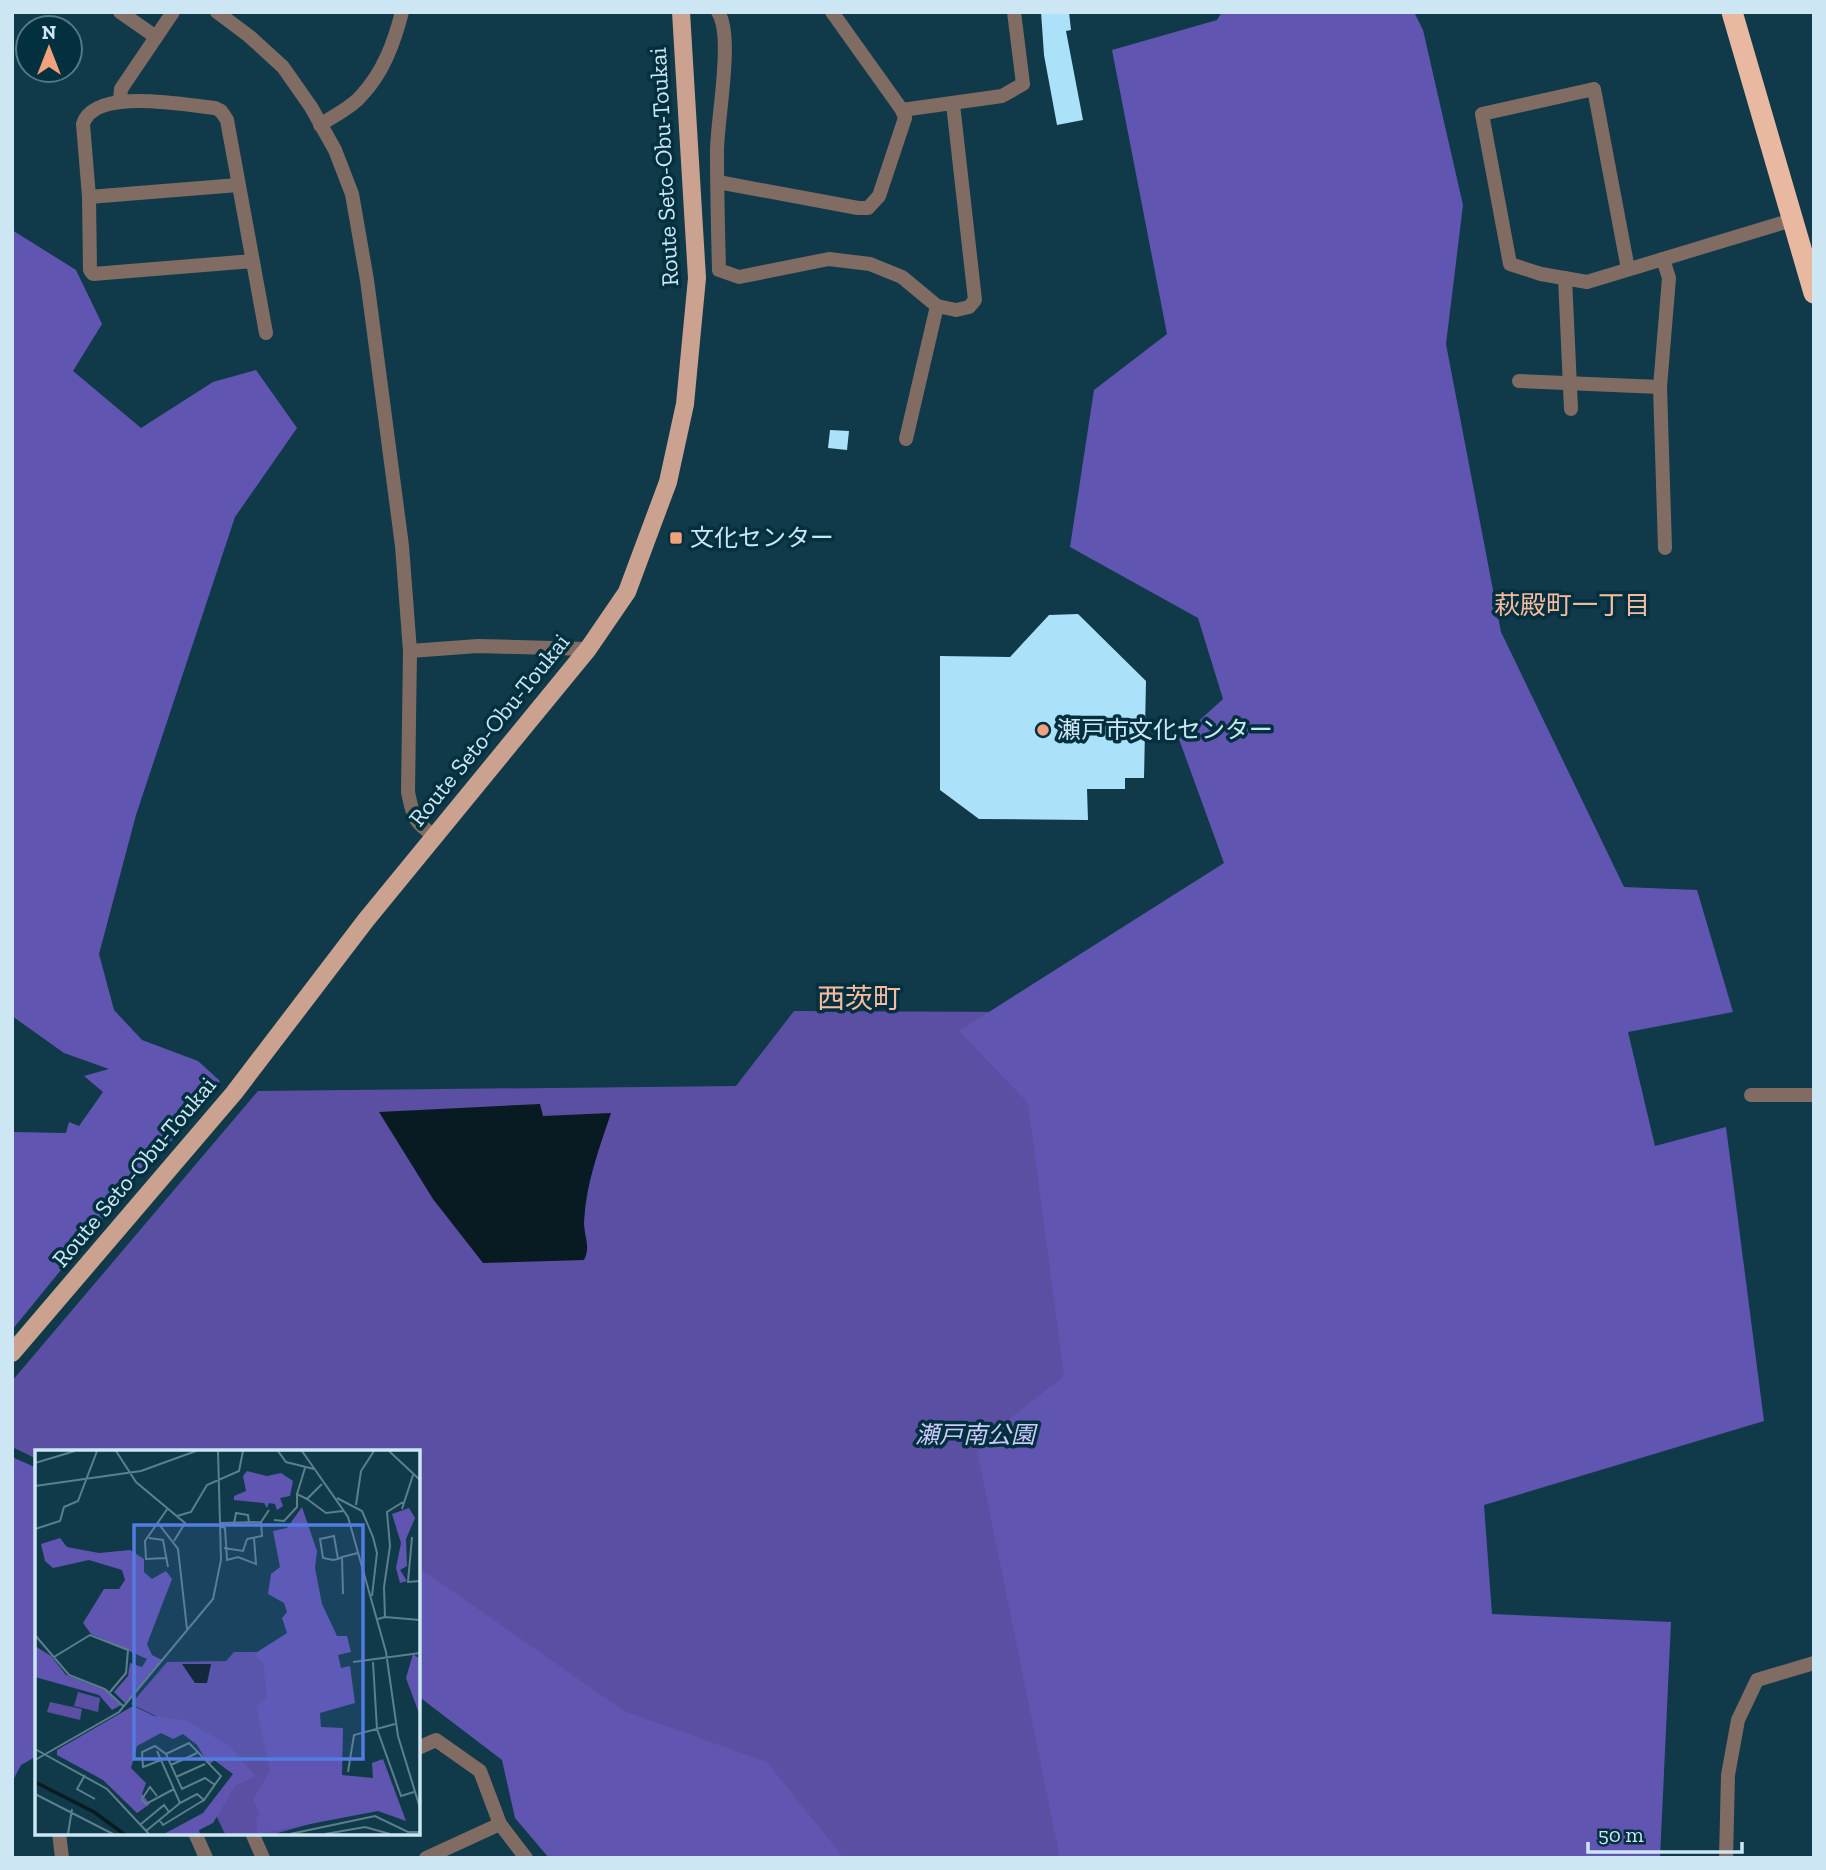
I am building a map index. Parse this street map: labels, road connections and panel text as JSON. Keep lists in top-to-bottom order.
{
  "streets": {
    "main road": ["Route Seto-Obu-Toukai"]
  },
  "districts": ["萩殿町一丁目", "西茨町"],
  "parks": ["瀬戸南公園"],
  "places": {
    "transit": ["文化センター"],
    "other": ["瀬戸市文化センター"]
  },
  "scale_bar": "50 m",
  "north": "top"
}
